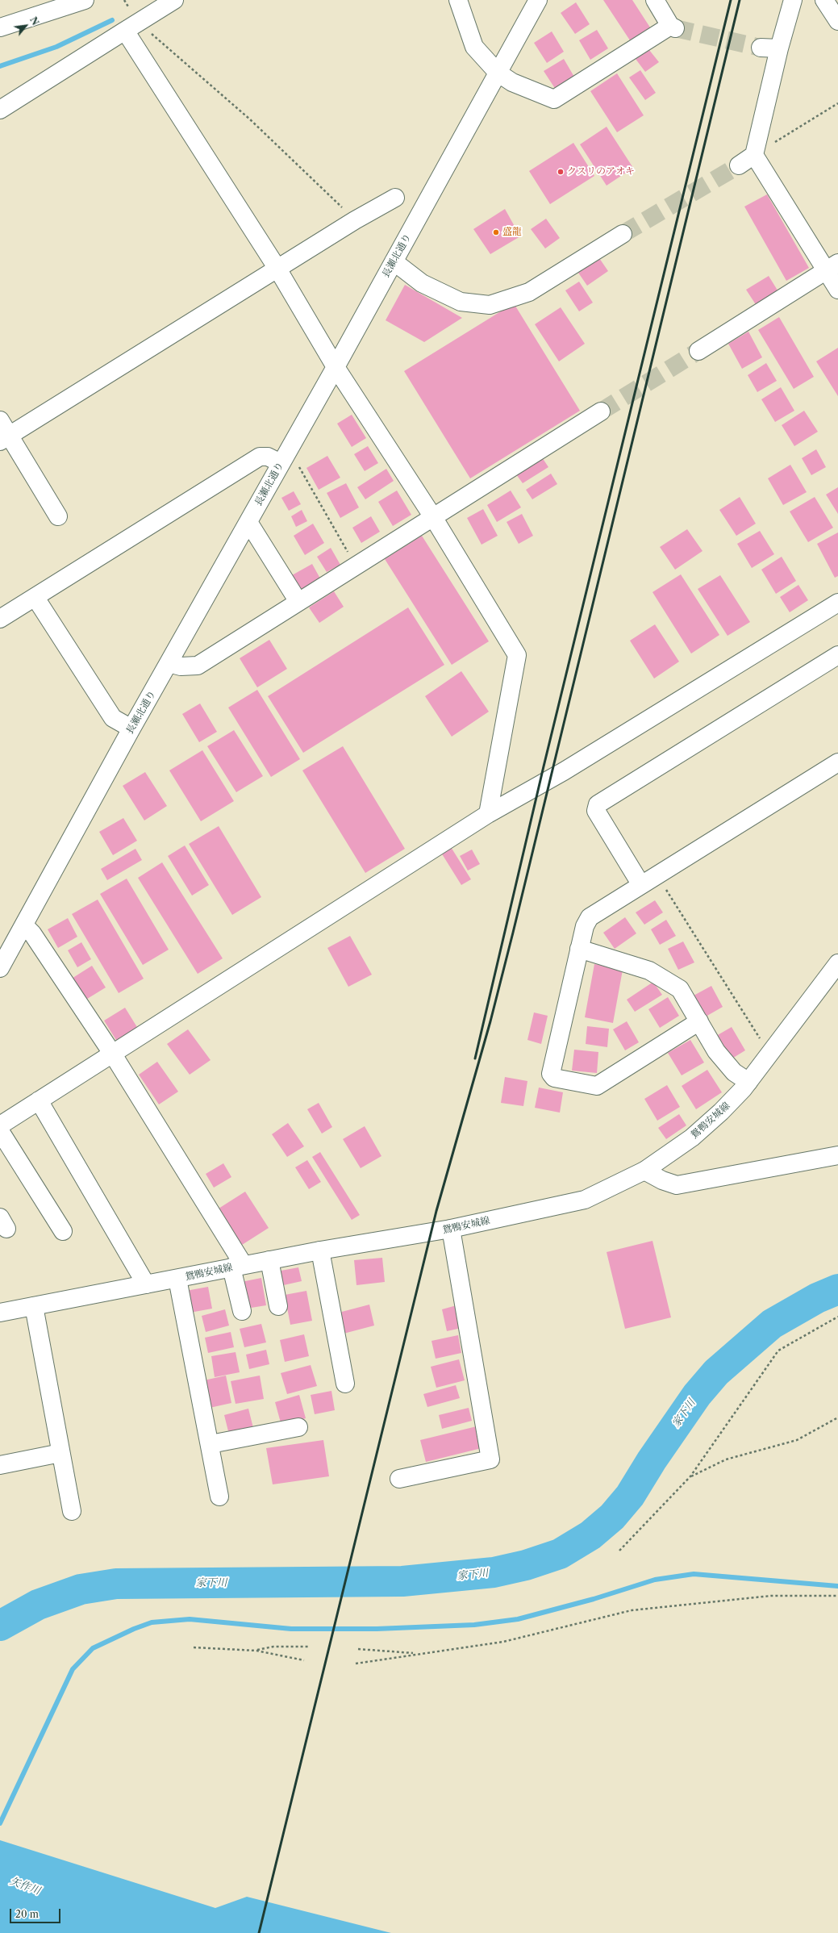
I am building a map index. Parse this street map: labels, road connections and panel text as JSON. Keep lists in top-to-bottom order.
{
  "streets": {
    "street": ["長瀬北通り", "鴛鴨安城線"]
  },
  "water": ["家下川", "矢作川"],
  "places": ["クスリのアオキ", "盛龍"],
  "scale_bar": "20 m",
  "north": "top right"
}
